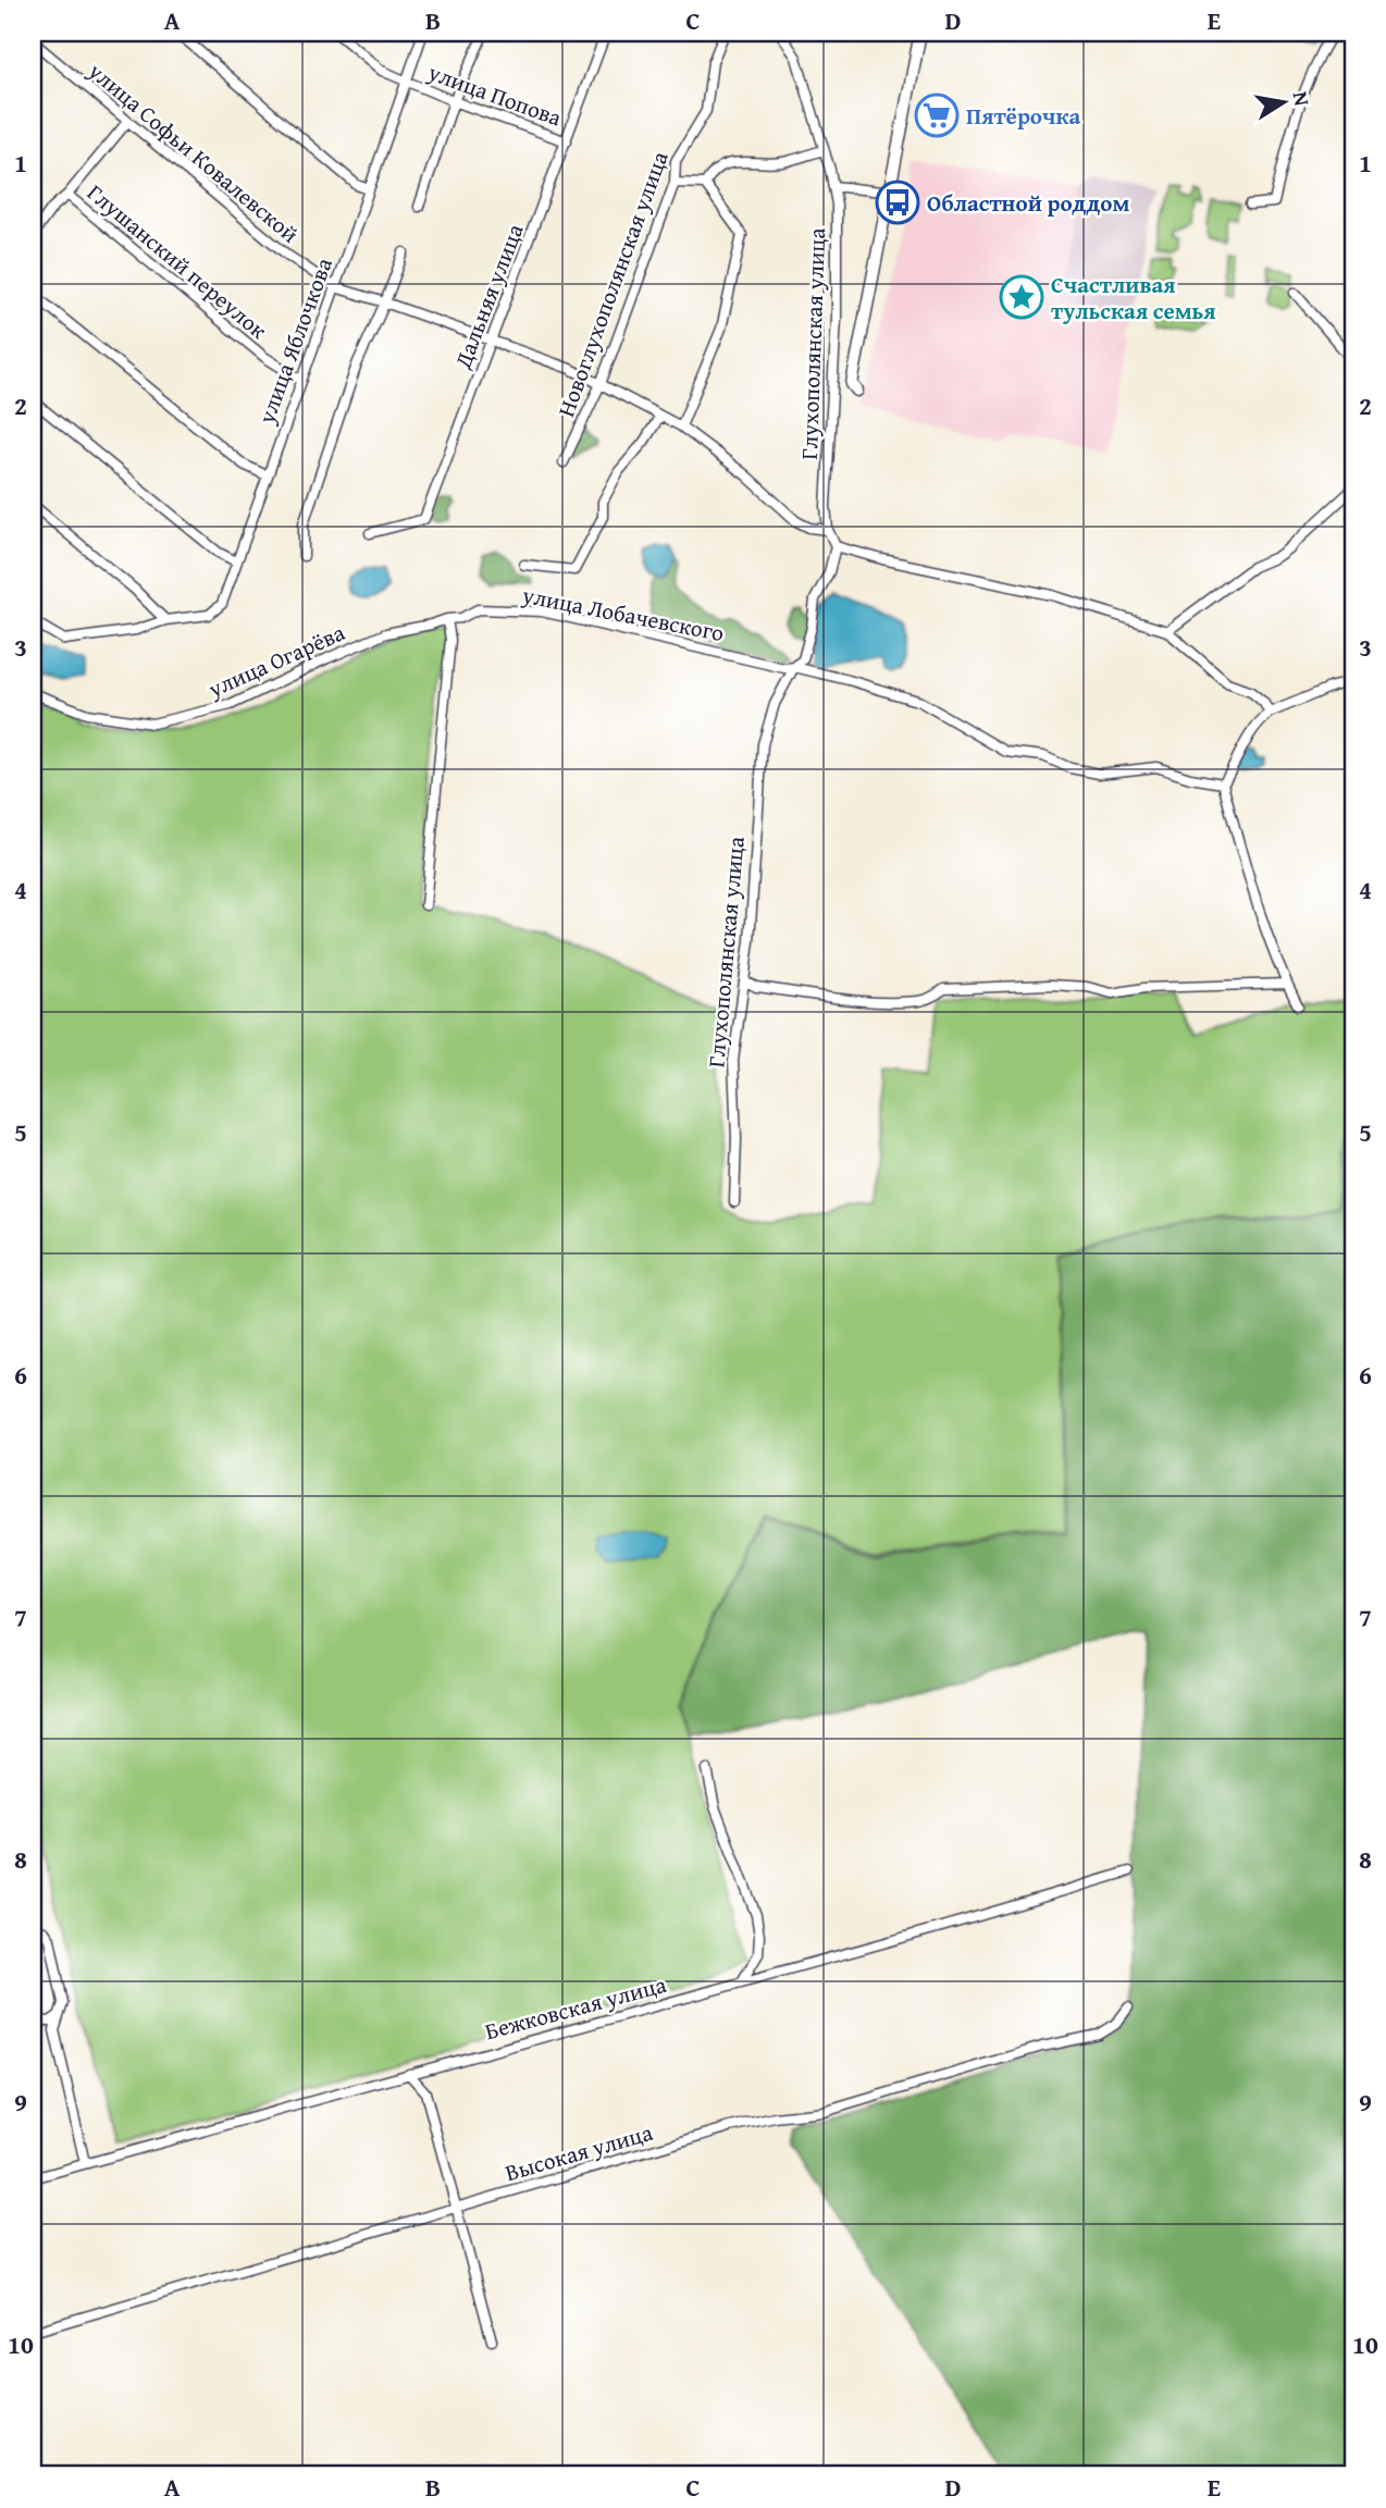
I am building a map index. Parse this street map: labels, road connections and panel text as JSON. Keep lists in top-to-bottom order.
{
  "streets": {
    "street": [
      "улица Попова",
      "улица Софьи Ковалевской",
      "Глушанский переулок",
      "Новоглухополянская улица",
      "Дальняя улица",
      "улица Яблочкова",
      "Глухополянская улица",
      "улица Лобачевского",
      "улица Огарёва",
      "Бежковская улица",
      "Высокая улица"
    ]
  },
  "crossings": [
    ["улица Попова", "Дальняя улица"],
    ["улица Попова", "улица Яблочкова"],
    ["улица Софьи Ковалевской", "Новоглухополянская улица"],
    ["улица Софьи Ковалевской", "Дальняя улица"],
    ["улица Софьи Ковалевской", "улица Яблочкова"],
    ["улица Софьи Ковалевской", "Глухополянская улица"],
    ["Глушанский переулок", "улица Яблочкова"],
    ["Глухополянская улица", "улица Лобачевского"],
    ["улица Лобачевского", "улица Огарёва"]
  ],
  "places": {
    "supermarket": ["Пятёрочка"],
    "bus stop": ["Областной роддом"],
    "place": ["Счастливая тульская семья"]
  },
  "north": "right",
  "grid": {
    "columns": [
      "A",
      "B",
      "C",
      "D",
      "E"
    ],
    "rows": [
      "1",
      "2",
      "3",
      "4",
      "5",
      "6",
      "7",
      "8",
      "9",
      "10"
    ]
  }
}
